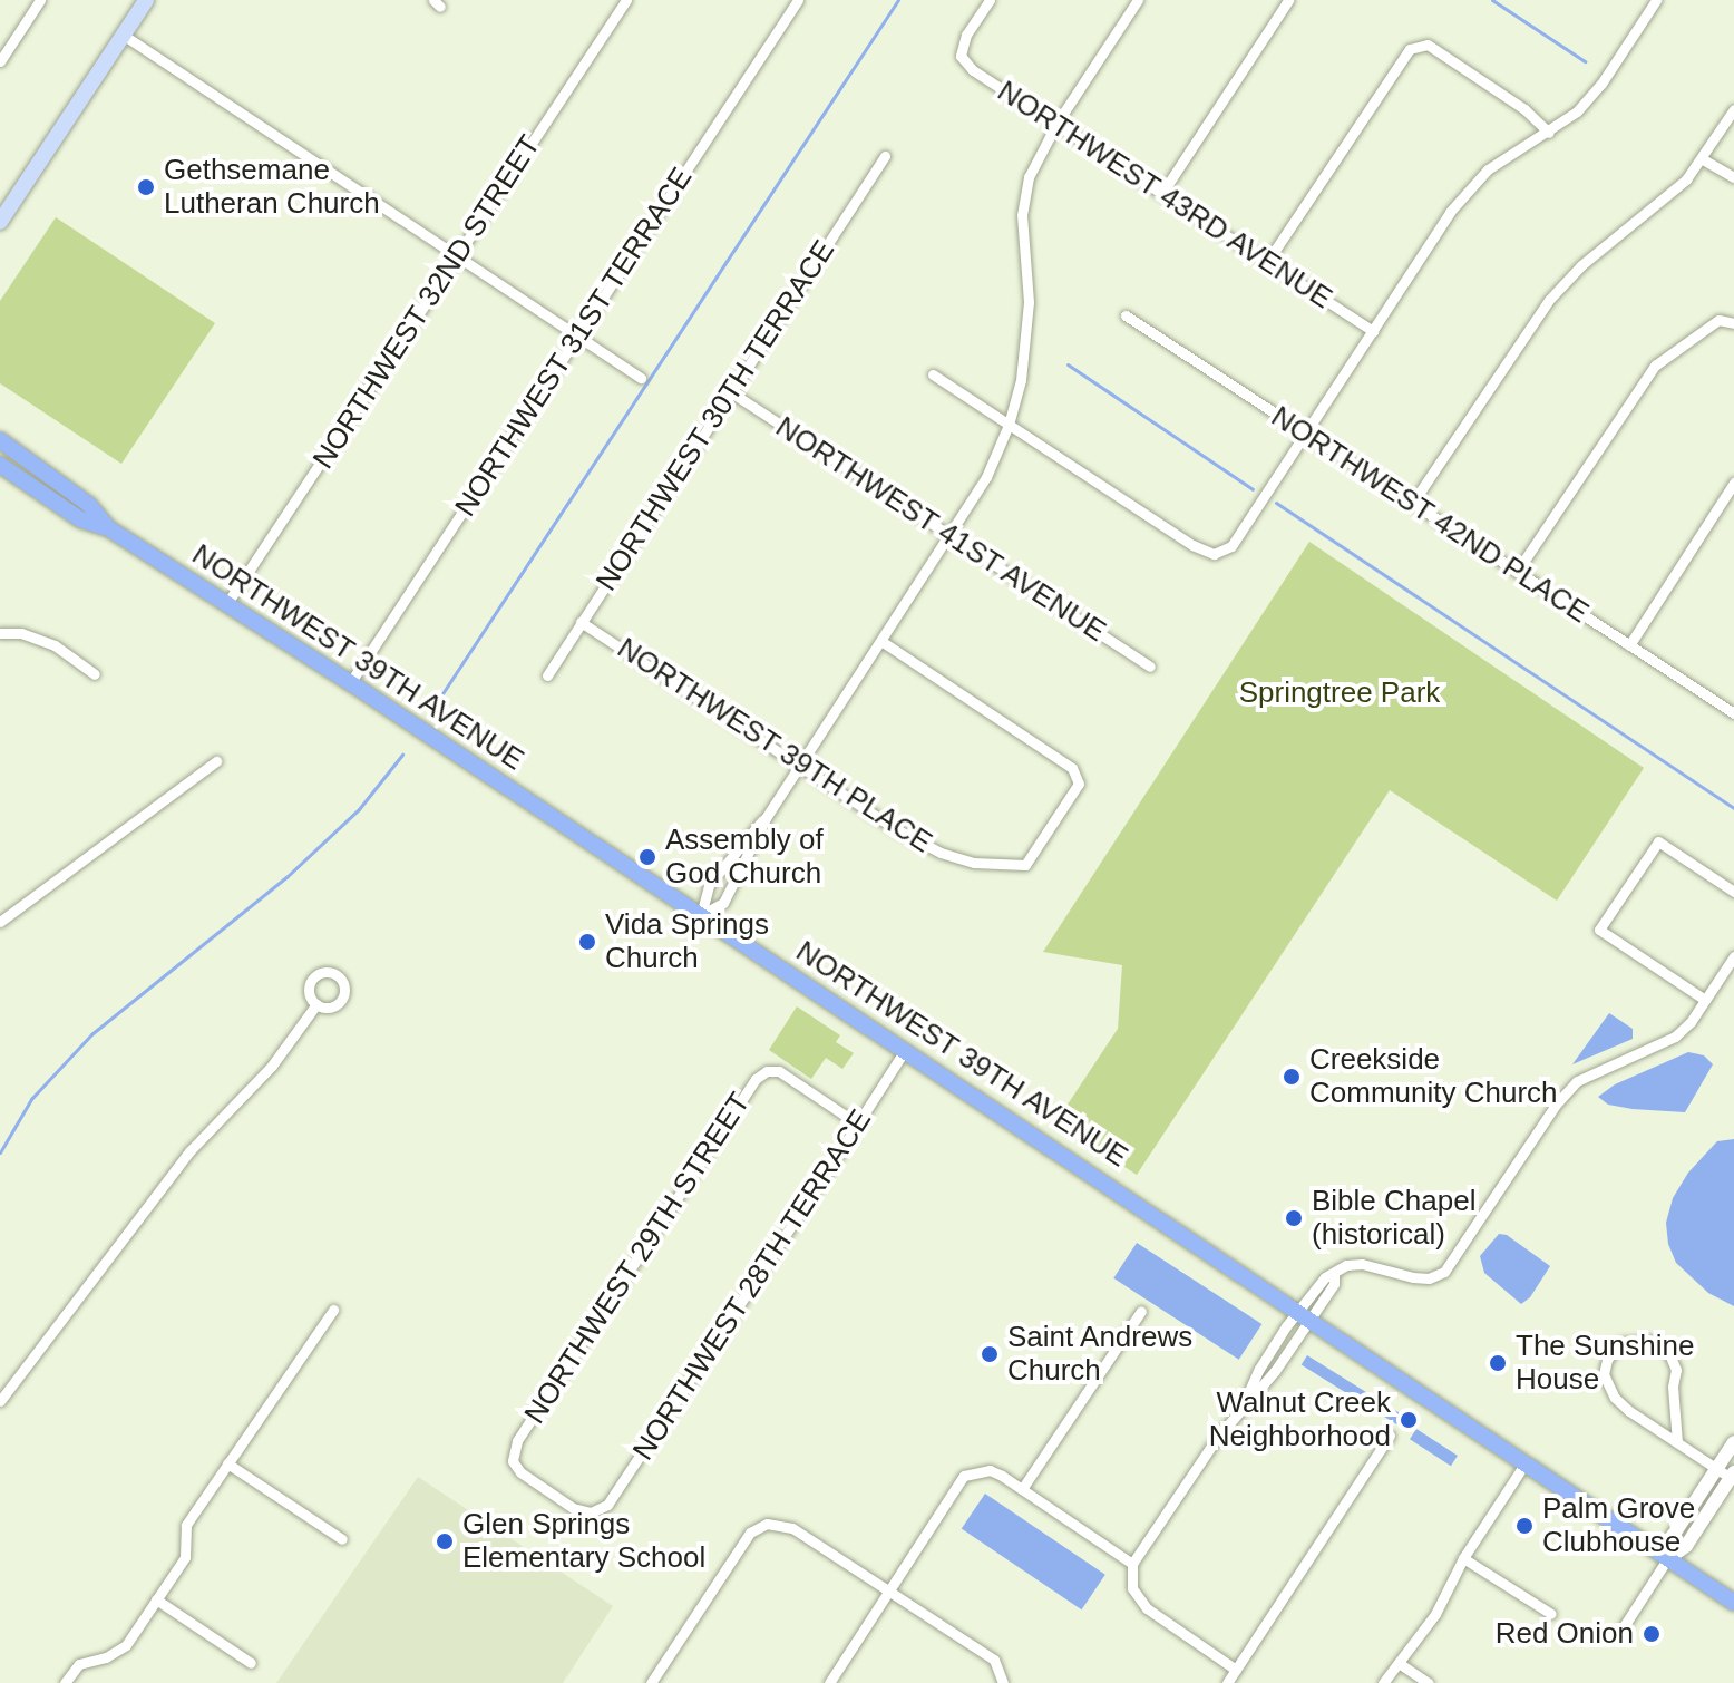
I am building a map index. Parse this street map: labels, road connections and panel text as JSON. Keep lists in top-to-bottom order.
{
  "streets": {
    "main road": ["NORTHWEST 39TH AVENUE"],
    "street": [
      "NORTHWEST 43RD AVENUE",
      "NORTHWEST 32ND STREET",
      "NORTHWEST 31ST TERRACE",
      "NORTHWEST 30TH TERRACE",
      "NORTHWEST 42ND PLACE",
      "NORTHWEST 41ST AVENUE",
      "NORTHWEST 39TH PLACE",
      "NORTHWEST 29TH STREET",
      "NORTHWEST 28TH TERRACE"
    ]
  },
  "crossings": [
    ["NORTHWEST 32ND STREET", "NORTHWEST 39TH AVENUE"],
    ["NORTHWEST 31ST TERRACE", "NORTHWEST 39TH AVENUE"],
    ["NORTHWEST 30TH TERRACE", "NORTHWEST 41ST AVENUE"],
    ["NORTHWEST 30TH TERRACE", "NORTHWEST 39TH PLACE"],
    ["NORTHWEST 39TH AVENUE", "NORTHWEST 28TH TERRACE"],
    ["NORTHWEST 29TH STREET", "NORTHWEST 28TH TERRACE"]
  ],
  "parks": ["Springtree Park"],
  "places": [
    "Gethsemane Lutheran Church",
    "Assembly of God Church",
    "Vida Springs Church",
    "Creekside Community Church",
    "Bible Chapel (historical)",
    "Saint Andrews Church",
    "The Sunshine House",
    "Walnut Creek Neighborhood",
    "Palm Grove Clubhouse",
    "Glen Springs Elementary School",
    "Red Onion"
  ]
}
